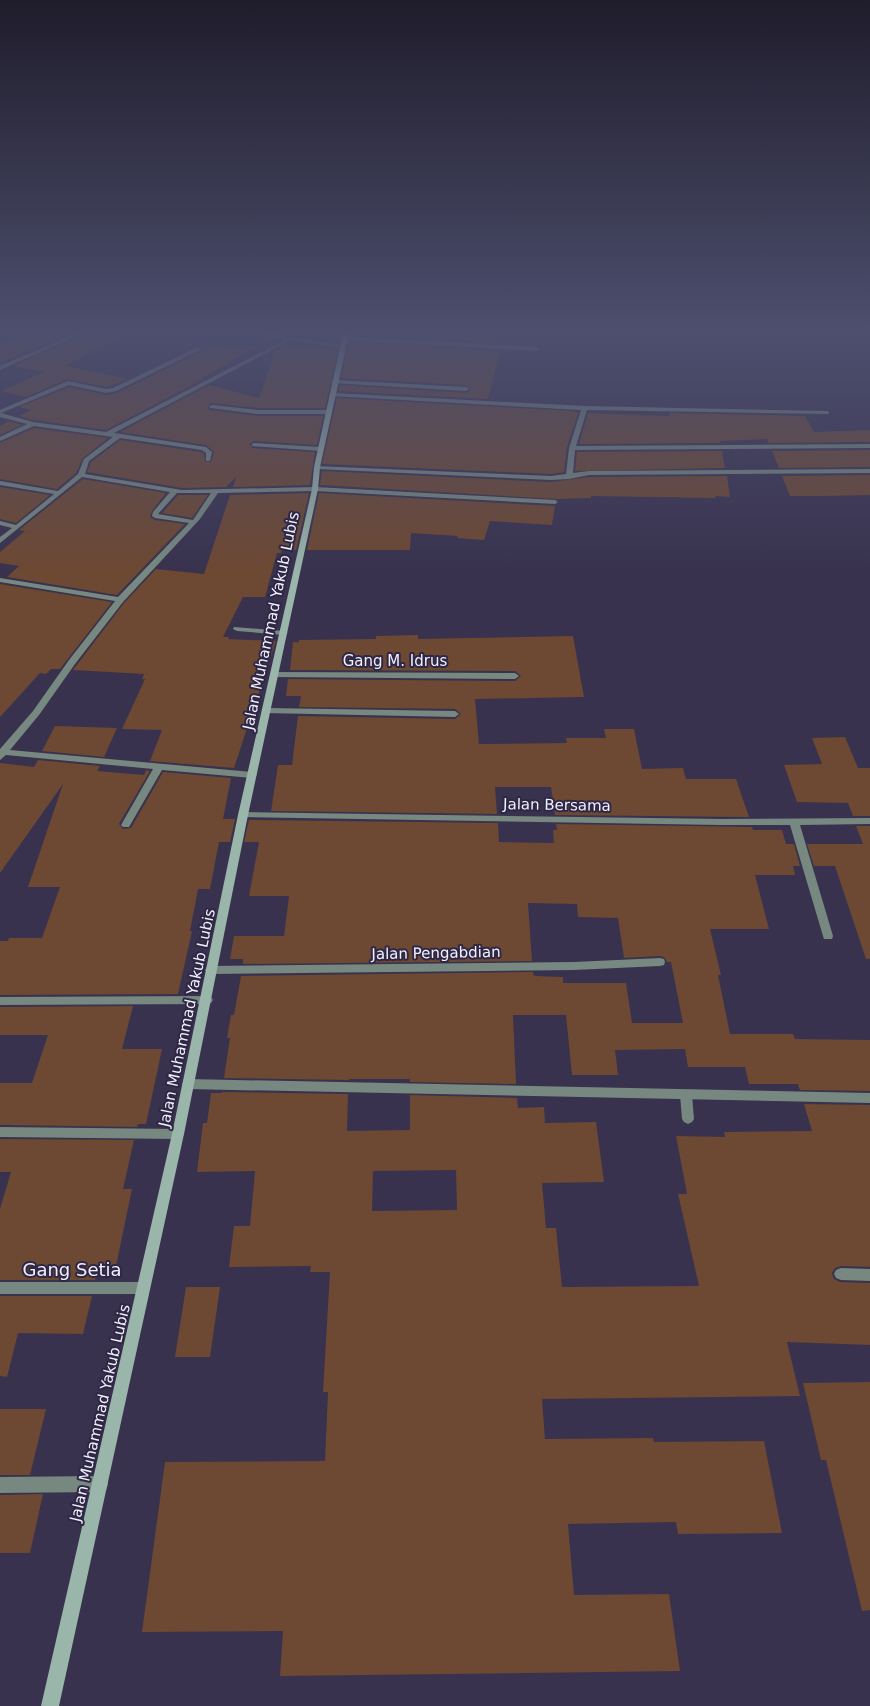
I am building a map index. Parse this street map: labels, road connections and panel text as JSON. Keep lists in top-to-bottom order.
{
  "streets": {
    "main road": ["Jalan Muhammad Yakub Lubis"],
    "street": [
      "Gang M. Idrus",
      "Jalan Bersama",
      "Jalan Pengabdian",
      "Gang Setia"
    ]
  },
  "crossings": [
    ["Jalan Muhammad Yakub Lubis", "Gang M. Idrus"],
    ["Jalan Muhammad Yakub Lubis", "Jalan Bersama"],
    ["Jalan Muhammad Yakub Lubis", "Jalan Pengabdian"],
    ["Jalan Muhammad Yakub Lubis", "Gang Setia"]
  ]
}
